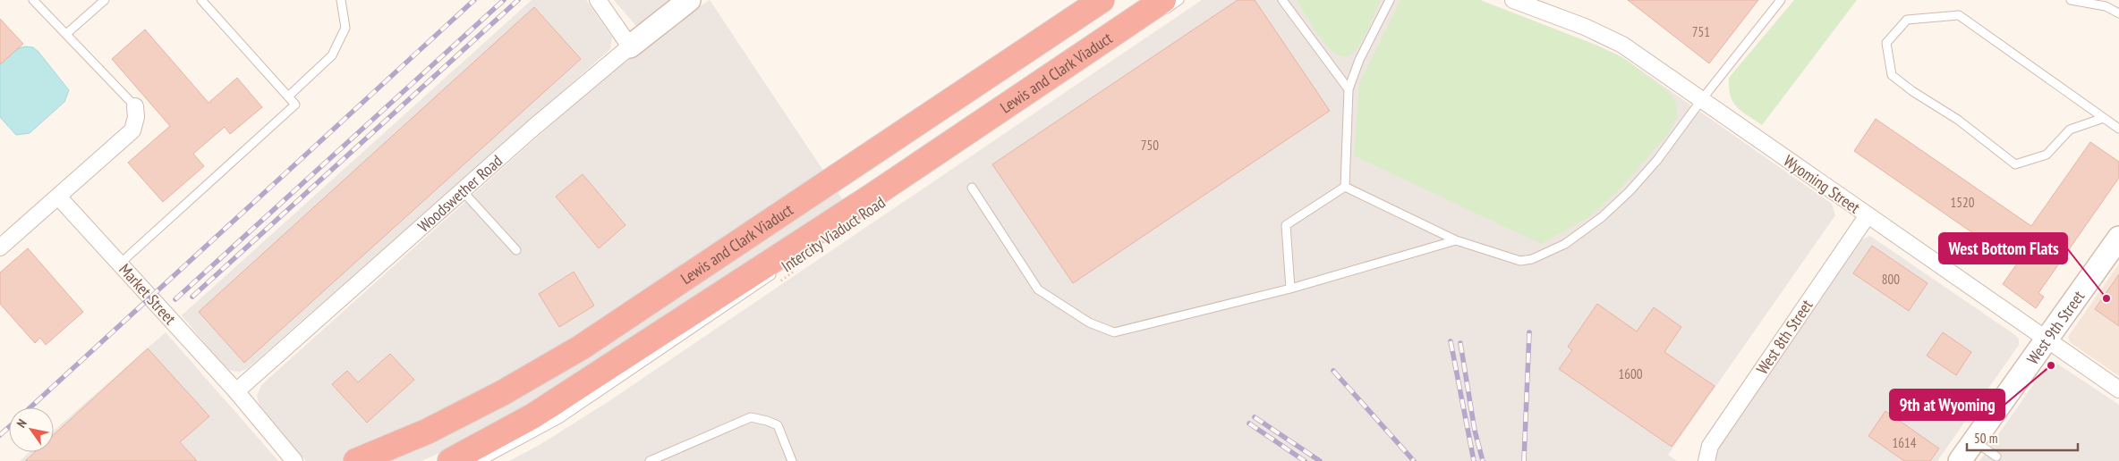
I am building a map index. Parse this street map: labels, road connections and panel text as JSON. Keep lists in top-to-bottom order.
{
  "streets": {
    "highway": ["Lewis and Clark Viaduct"],
    "street": [
      "Wyoming Street",
      "Woodswether Road",
      "Market Street",
      "West 9th Street",
      "West 8th Street"
    ],
    "lane": ["Intercity Viaduct Road"]
  },
  "crossings": [
    ["Wyoming Street", "West 9th Street"],
    ["Wyoming Street", "West 8th Street"],
    ["Woodswether Road", "Market Street"]
  ],
  "places": ["West Bottom Flats", "9th at Wyoming"],
  "house_numbers": [
    "751",
    "750",
    "1520",
    "800",
    "1600",
    "1614"
  ],
  "scale_bar": "50 m",
  "north": "top left"
}
